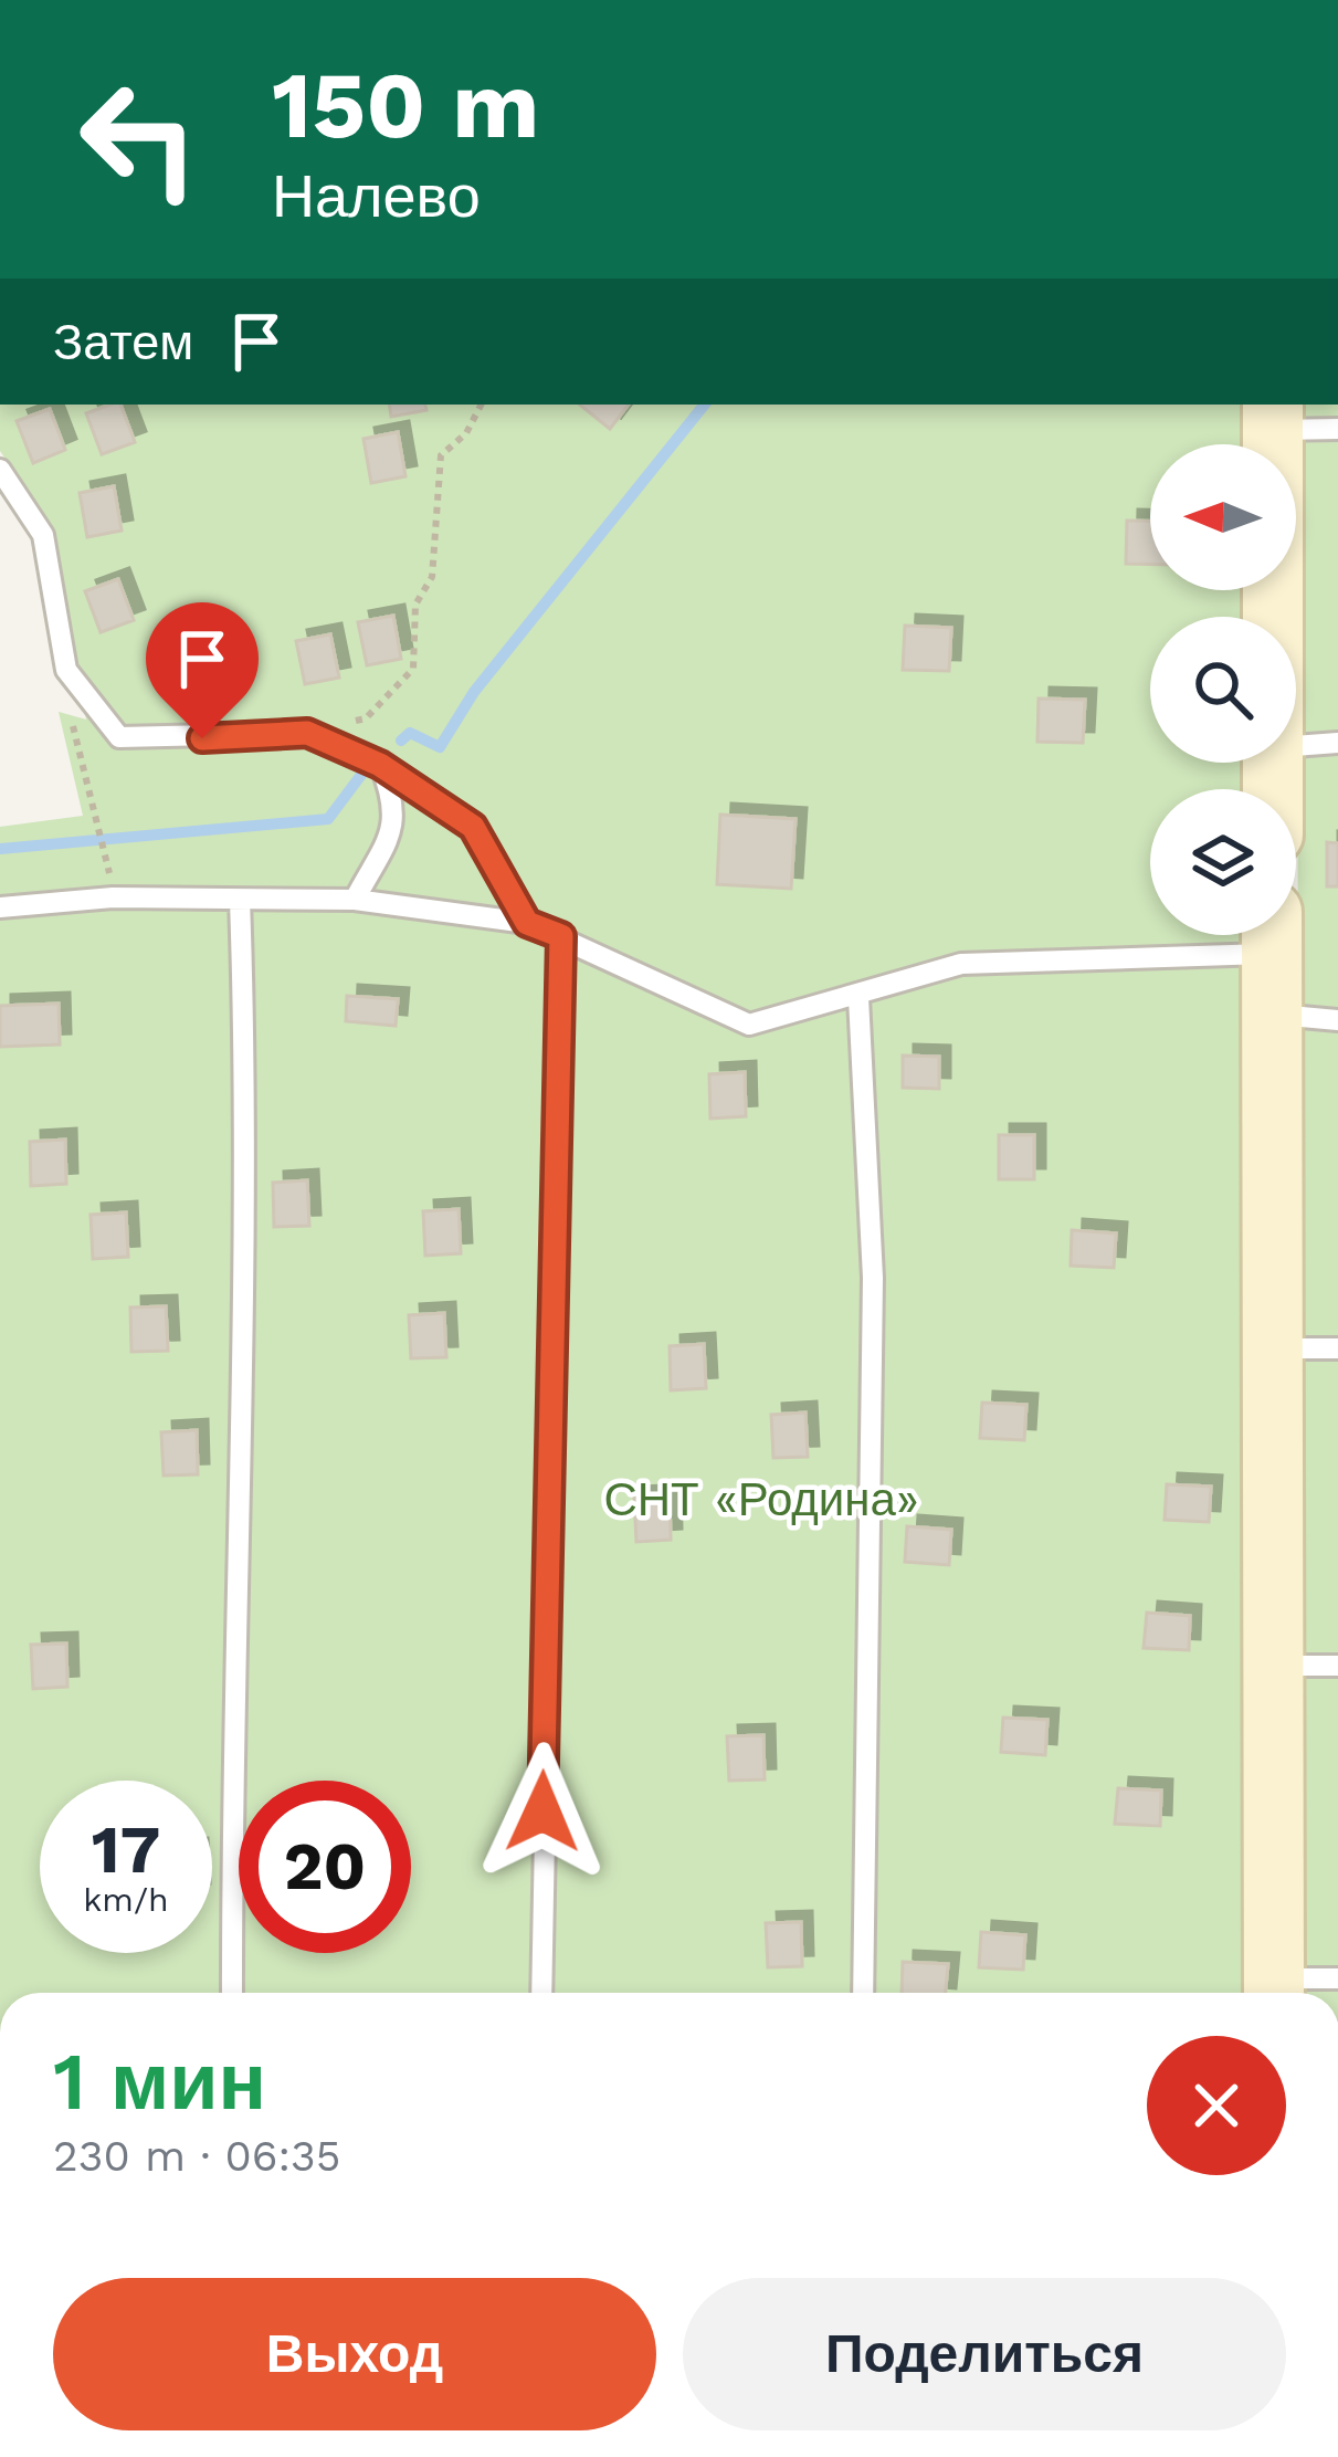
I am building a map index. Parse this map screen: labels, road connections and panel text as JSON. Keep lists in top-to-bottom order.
{
  "parks": ["СНТ «Родина»"],
  "north": "left",
  "page": {
    "turn": ["150 m", "Налево"],
    "then": "Затем",
    "speed": "17 km/h",
    "limit": "20",
    "heading": ["1 мин", "230 m · 06:35"],
    "buttons": ["Выход", "Поделиться"]
  }
}
